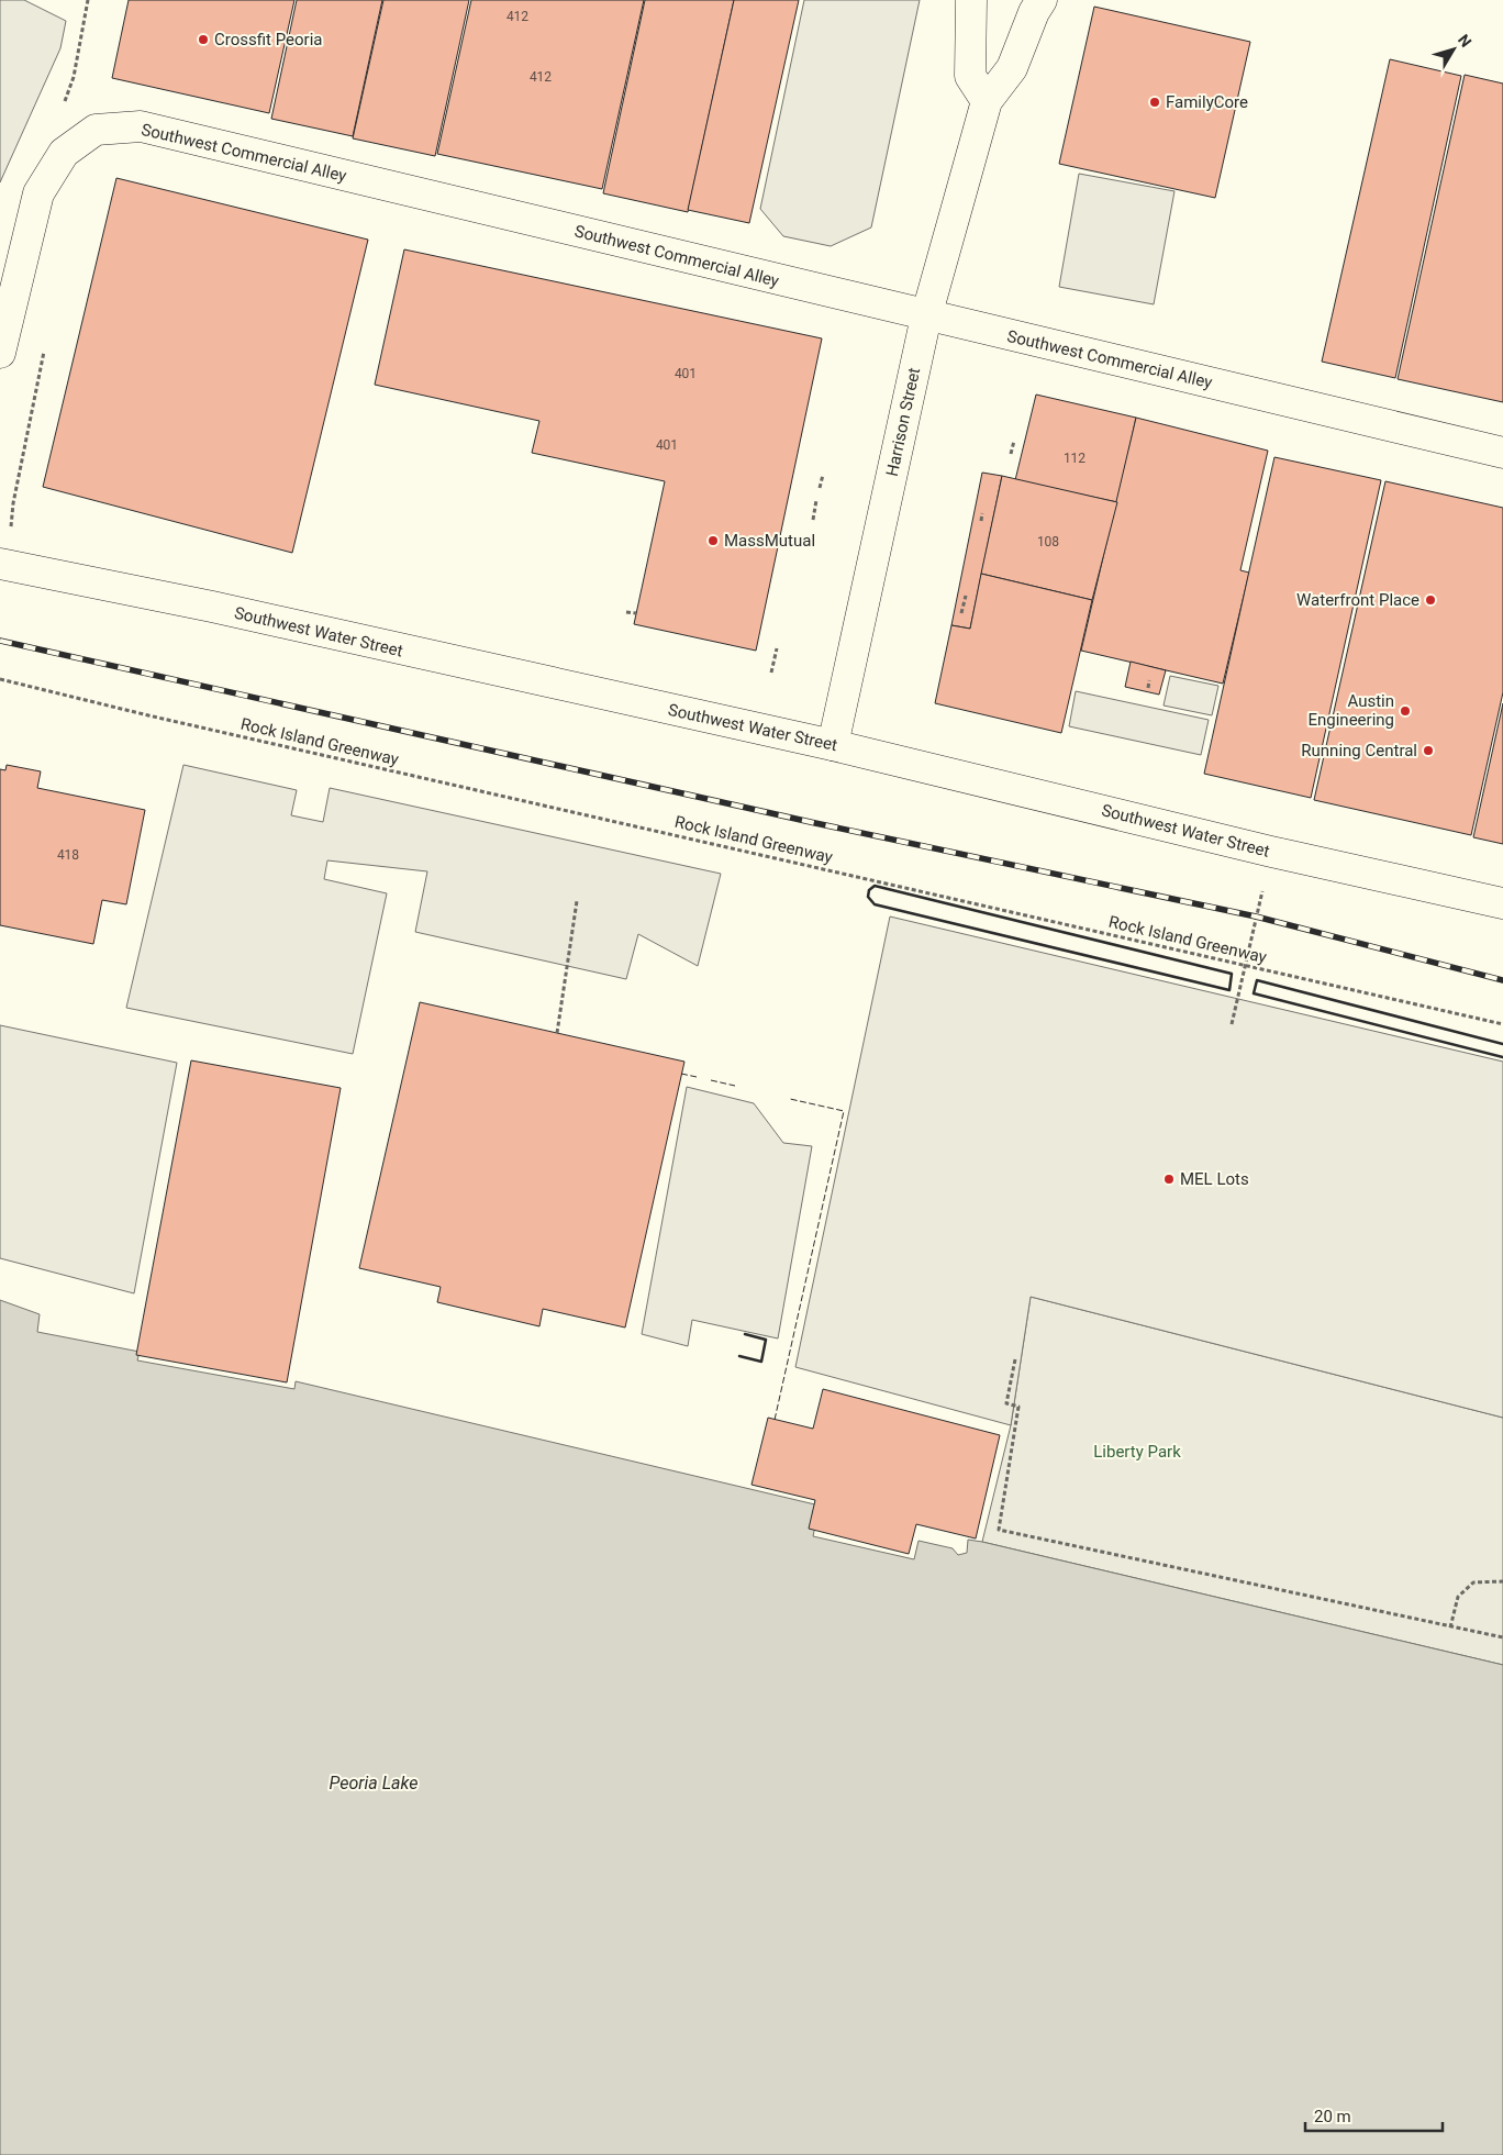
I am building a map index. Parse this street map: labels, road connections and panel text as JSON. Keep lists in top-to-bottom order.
{
  "streets": {
    "street": ["Southwest Commercial Alley", "Harrison Street", "Southwest Water Street"],
    "path": ["Rock Island Greenway"]
  },
  "crossings": [
    ["Southwest Commercial Alley", "Harrison Street"],
    ["Harrison Street", "Southwest Water Street"]
  ],
  "water": ["Peoria Lake"],
  "parks": ["Liberty Park"],
  "places": [
    "Crossfit Peoria",
    "FamilyCore",
    "MassMutual",
    "Waterfront Place",
    "Austin Engineering",
    "Running Central",
    "MEL Lots"
  ],
  "house_numbers": [
    "412",
    "412",
    "401",
    "401",
    "112",
    "108",
    "418"
  ],
  "scale_bar": "20 m",
  "north": "top right"
}
